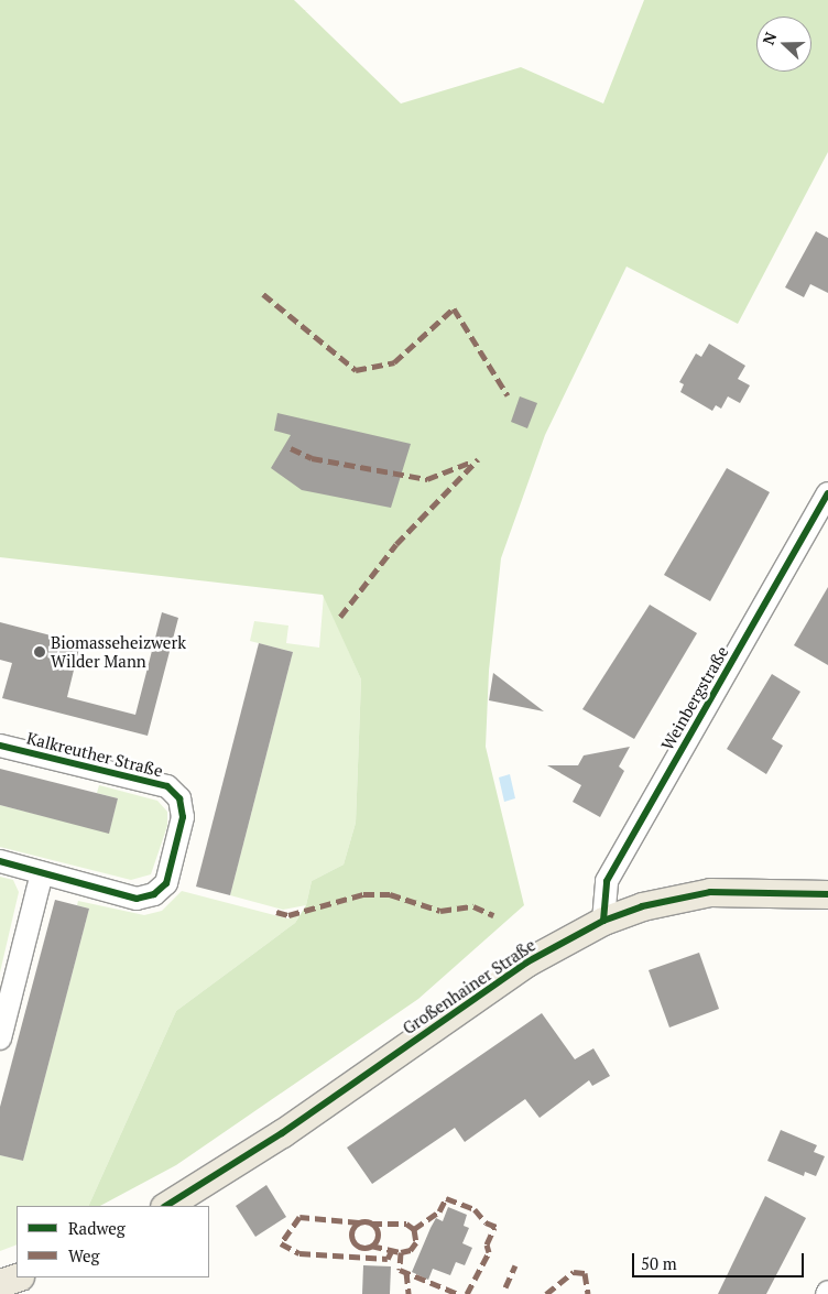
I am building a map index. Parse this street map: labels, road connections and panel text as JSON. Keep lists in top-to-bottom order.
{
  "streets": {
    "main road": ["Großenhainer Straße"],
    "street": ["Weinbergstraße", "Kalkreuther Straße"]
  },
  "crossings": [
    ["Weinbergstraße", "Großenhainer Straße"]
  ],
  "places": ["Biomasseheizwerk Wilder Mann"],
  "legend": ["Radweg", "Weg"],
  "scale_bar": "50 m",
  "north": "left"
}
